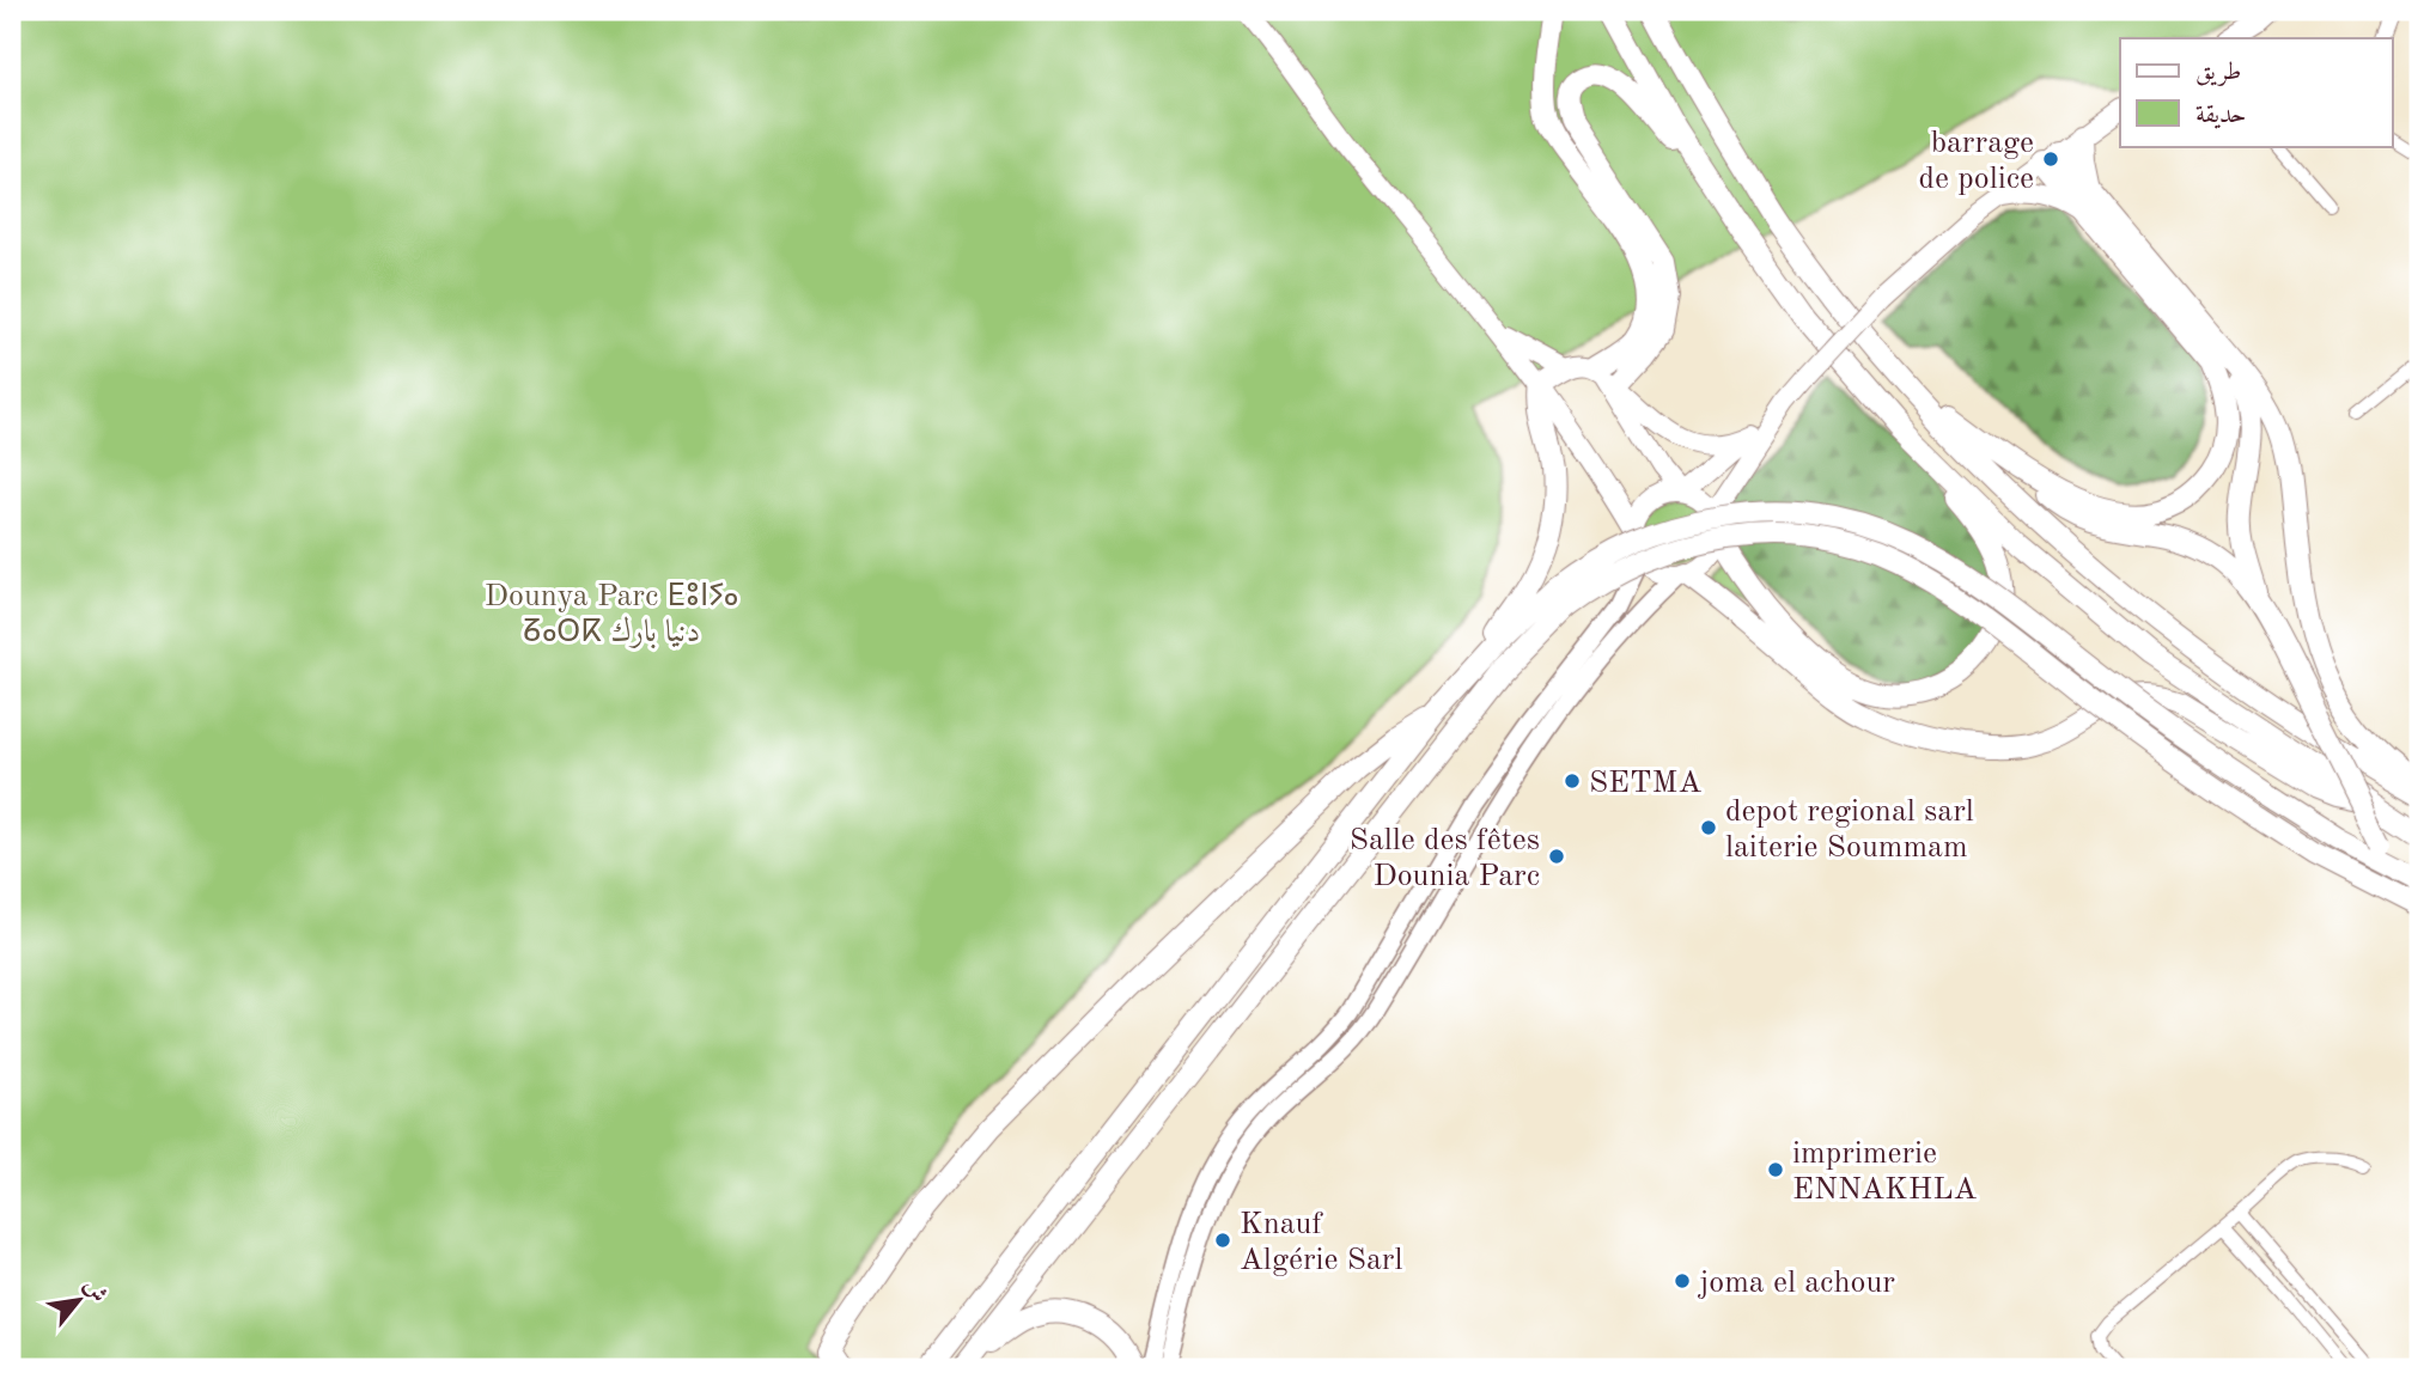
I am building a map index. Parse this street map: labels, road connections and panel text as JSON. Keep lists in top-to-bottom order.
{
  "parks": ["Dounya Parc ⴹⵓⵏⵢⴰ ⵒⴰⵔⴽ دنيا بارك"],
  "places": [
    "barrage de police",
    "SETMA",
    "depot regional sarl laiterie Soummam",
    "Salle des fêtes Dounia Parc",
    "imprimerie ENNAKHLA",
    "Knauf Algérie Sarl",
    "joma el achour"
  ],
  "legend": ["طريق", "حديقة"],
  "north": "top right"
}
